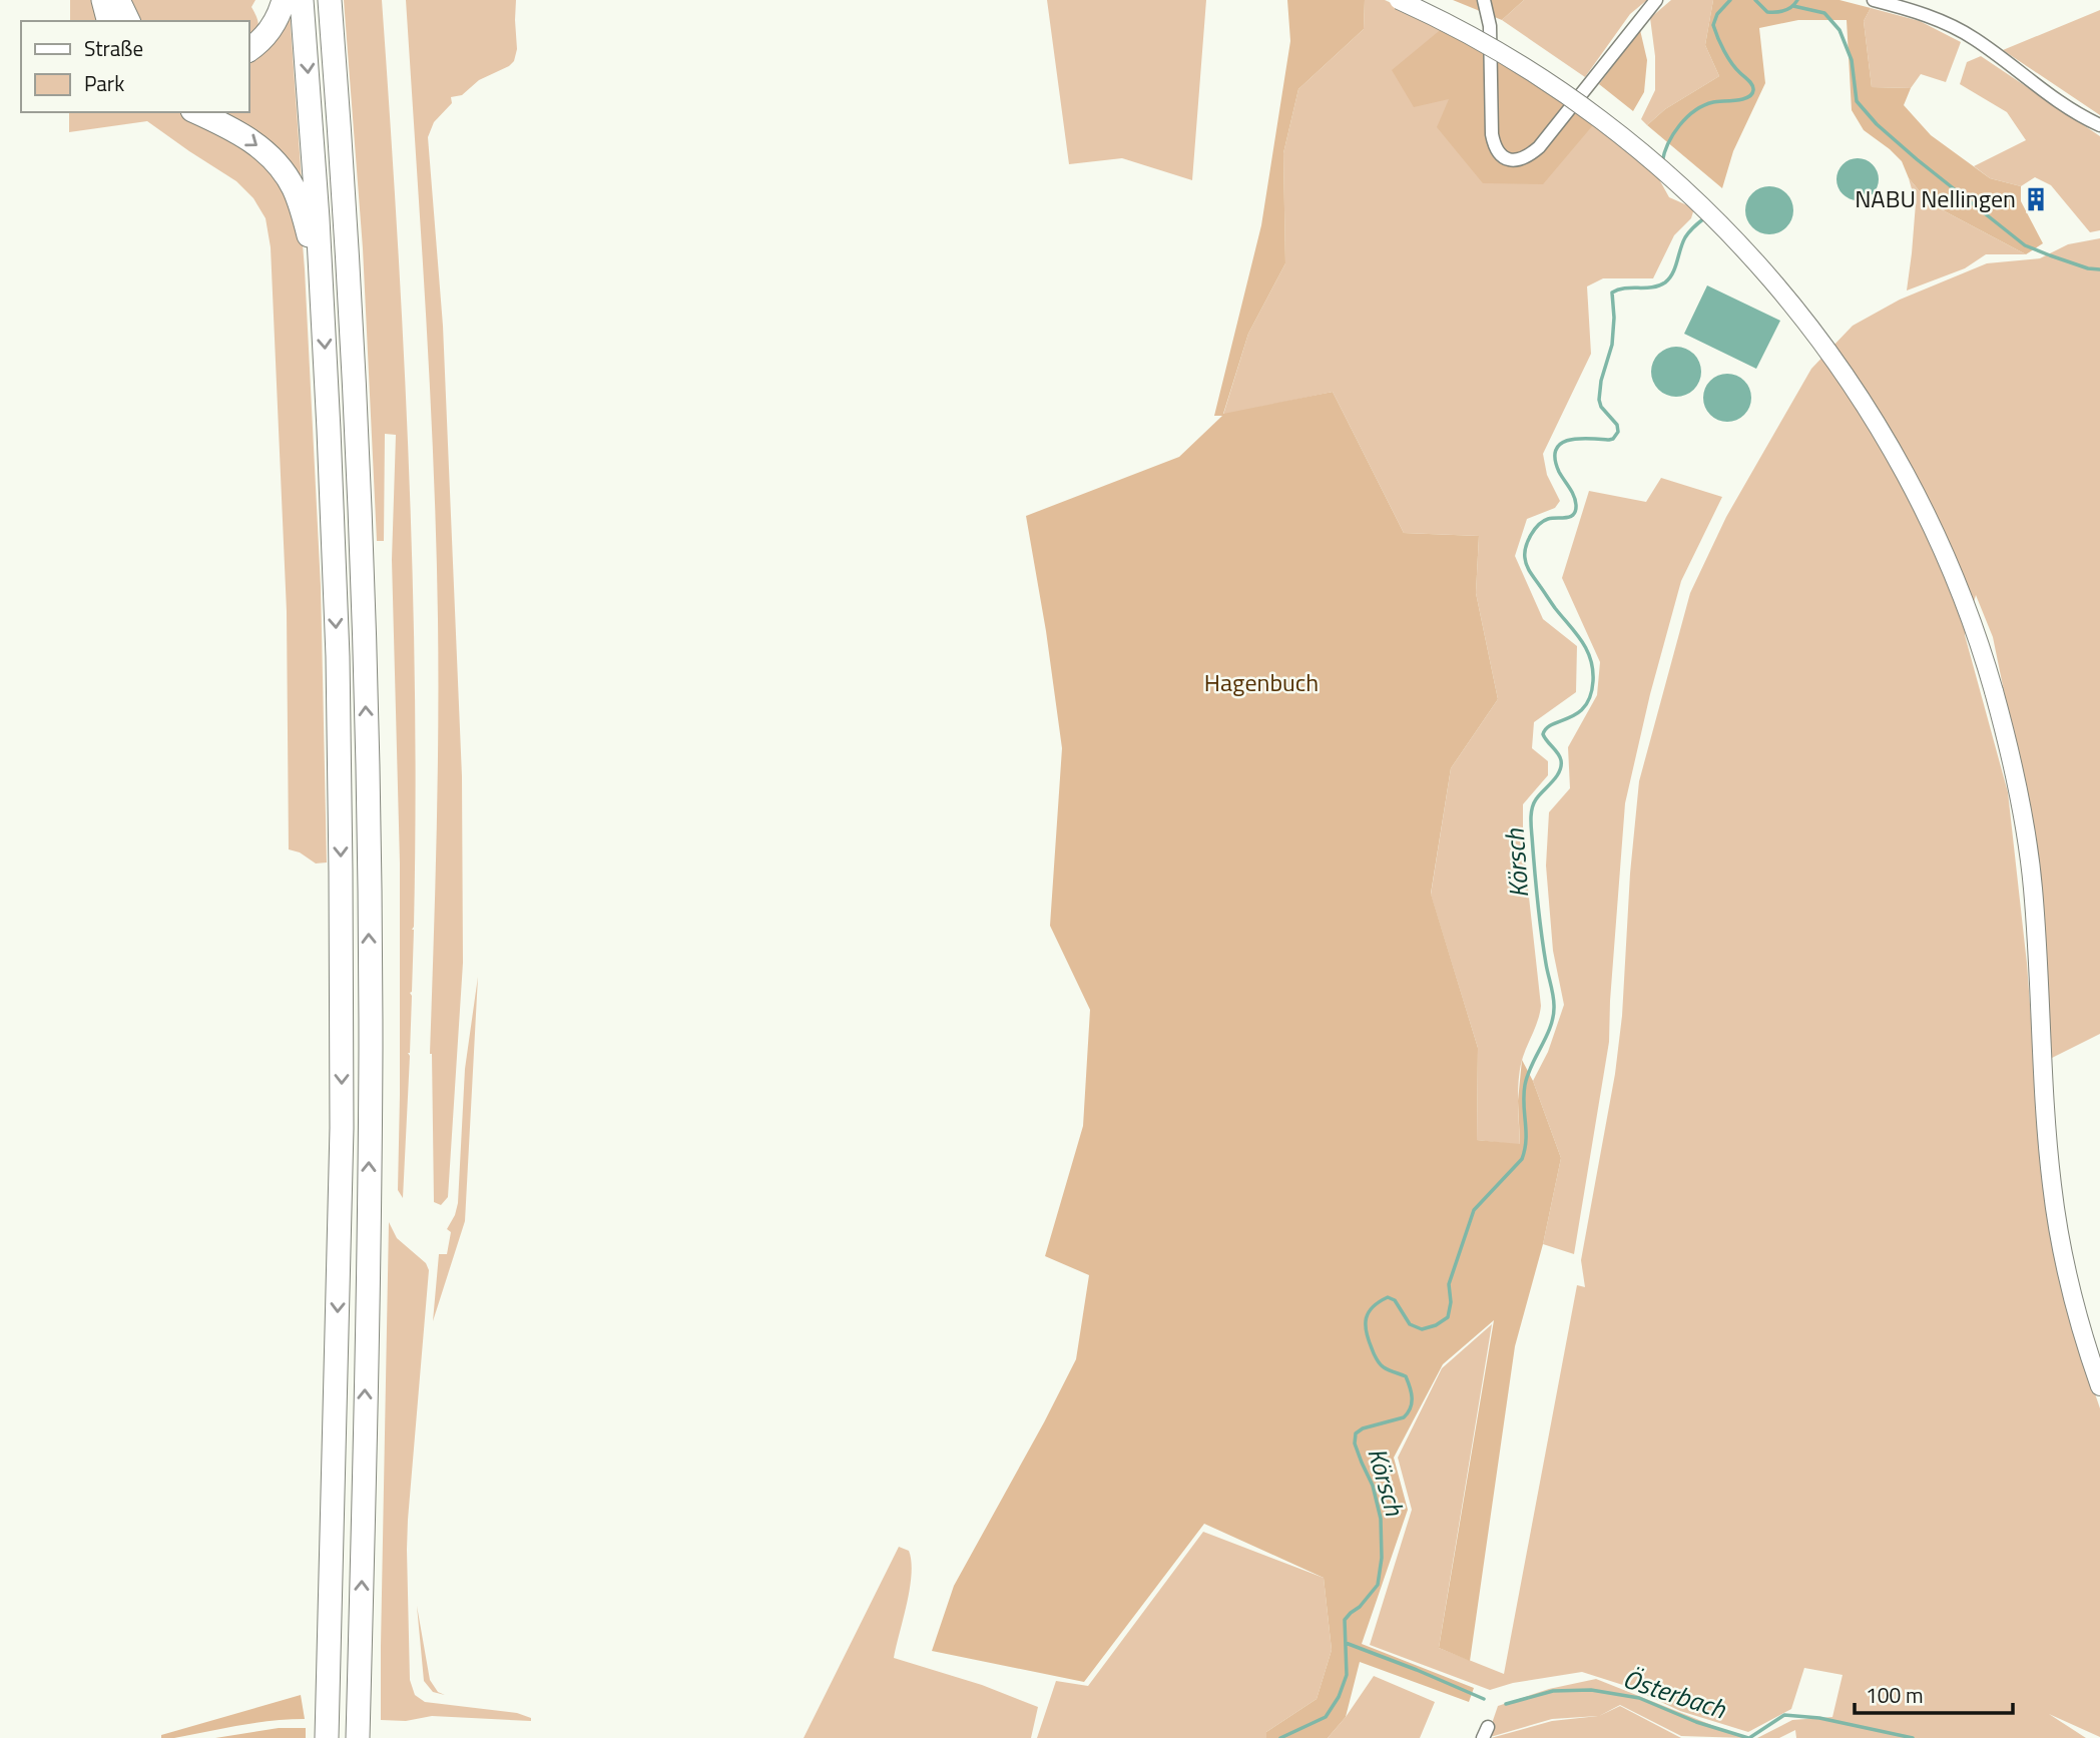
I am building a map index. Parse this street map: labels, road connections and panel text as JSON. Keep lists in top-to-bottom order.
{
  "water": ["Körsch", "Österbach"],
  "parks": ["Hagenbuch"],
  "places": {
    "building": ["NABU Nellingen"]
  },
  "legend": ["Straße", "Park"],
  "scale_bar": "100 m"
}
